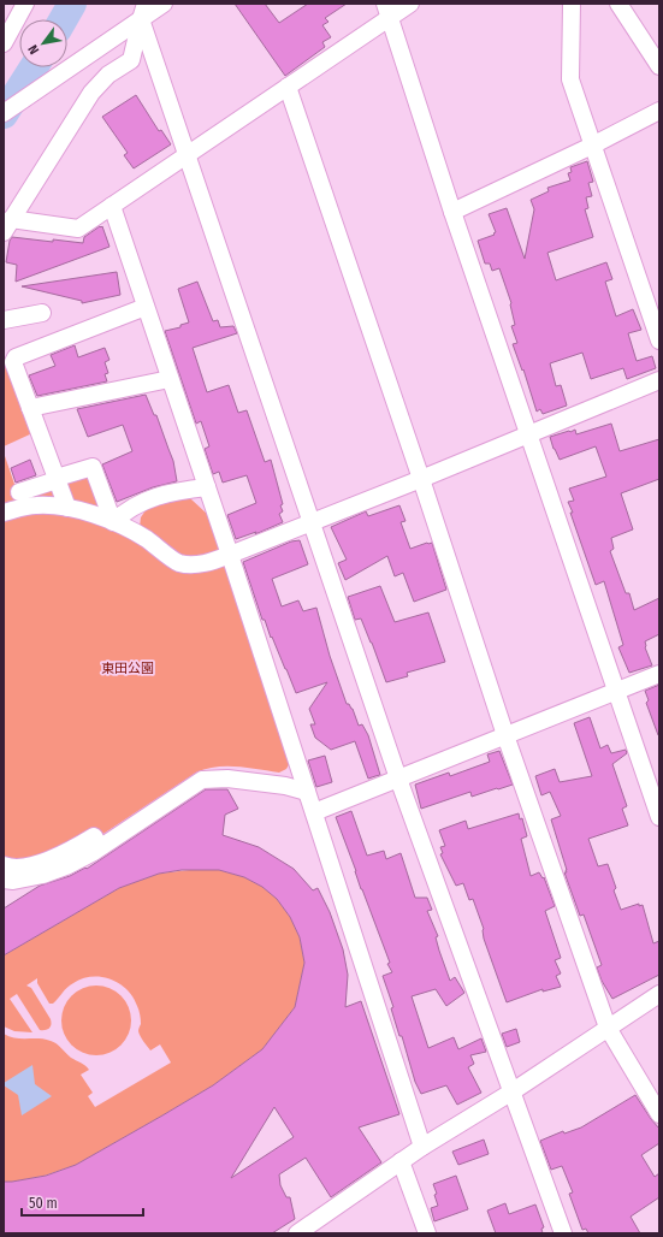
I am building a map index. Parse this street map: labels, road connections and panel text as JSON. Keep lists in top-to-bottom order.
{
  "parks": ["東田公園"],
  "scale_bar": "50 m",
  "north": "bottom left"
}
